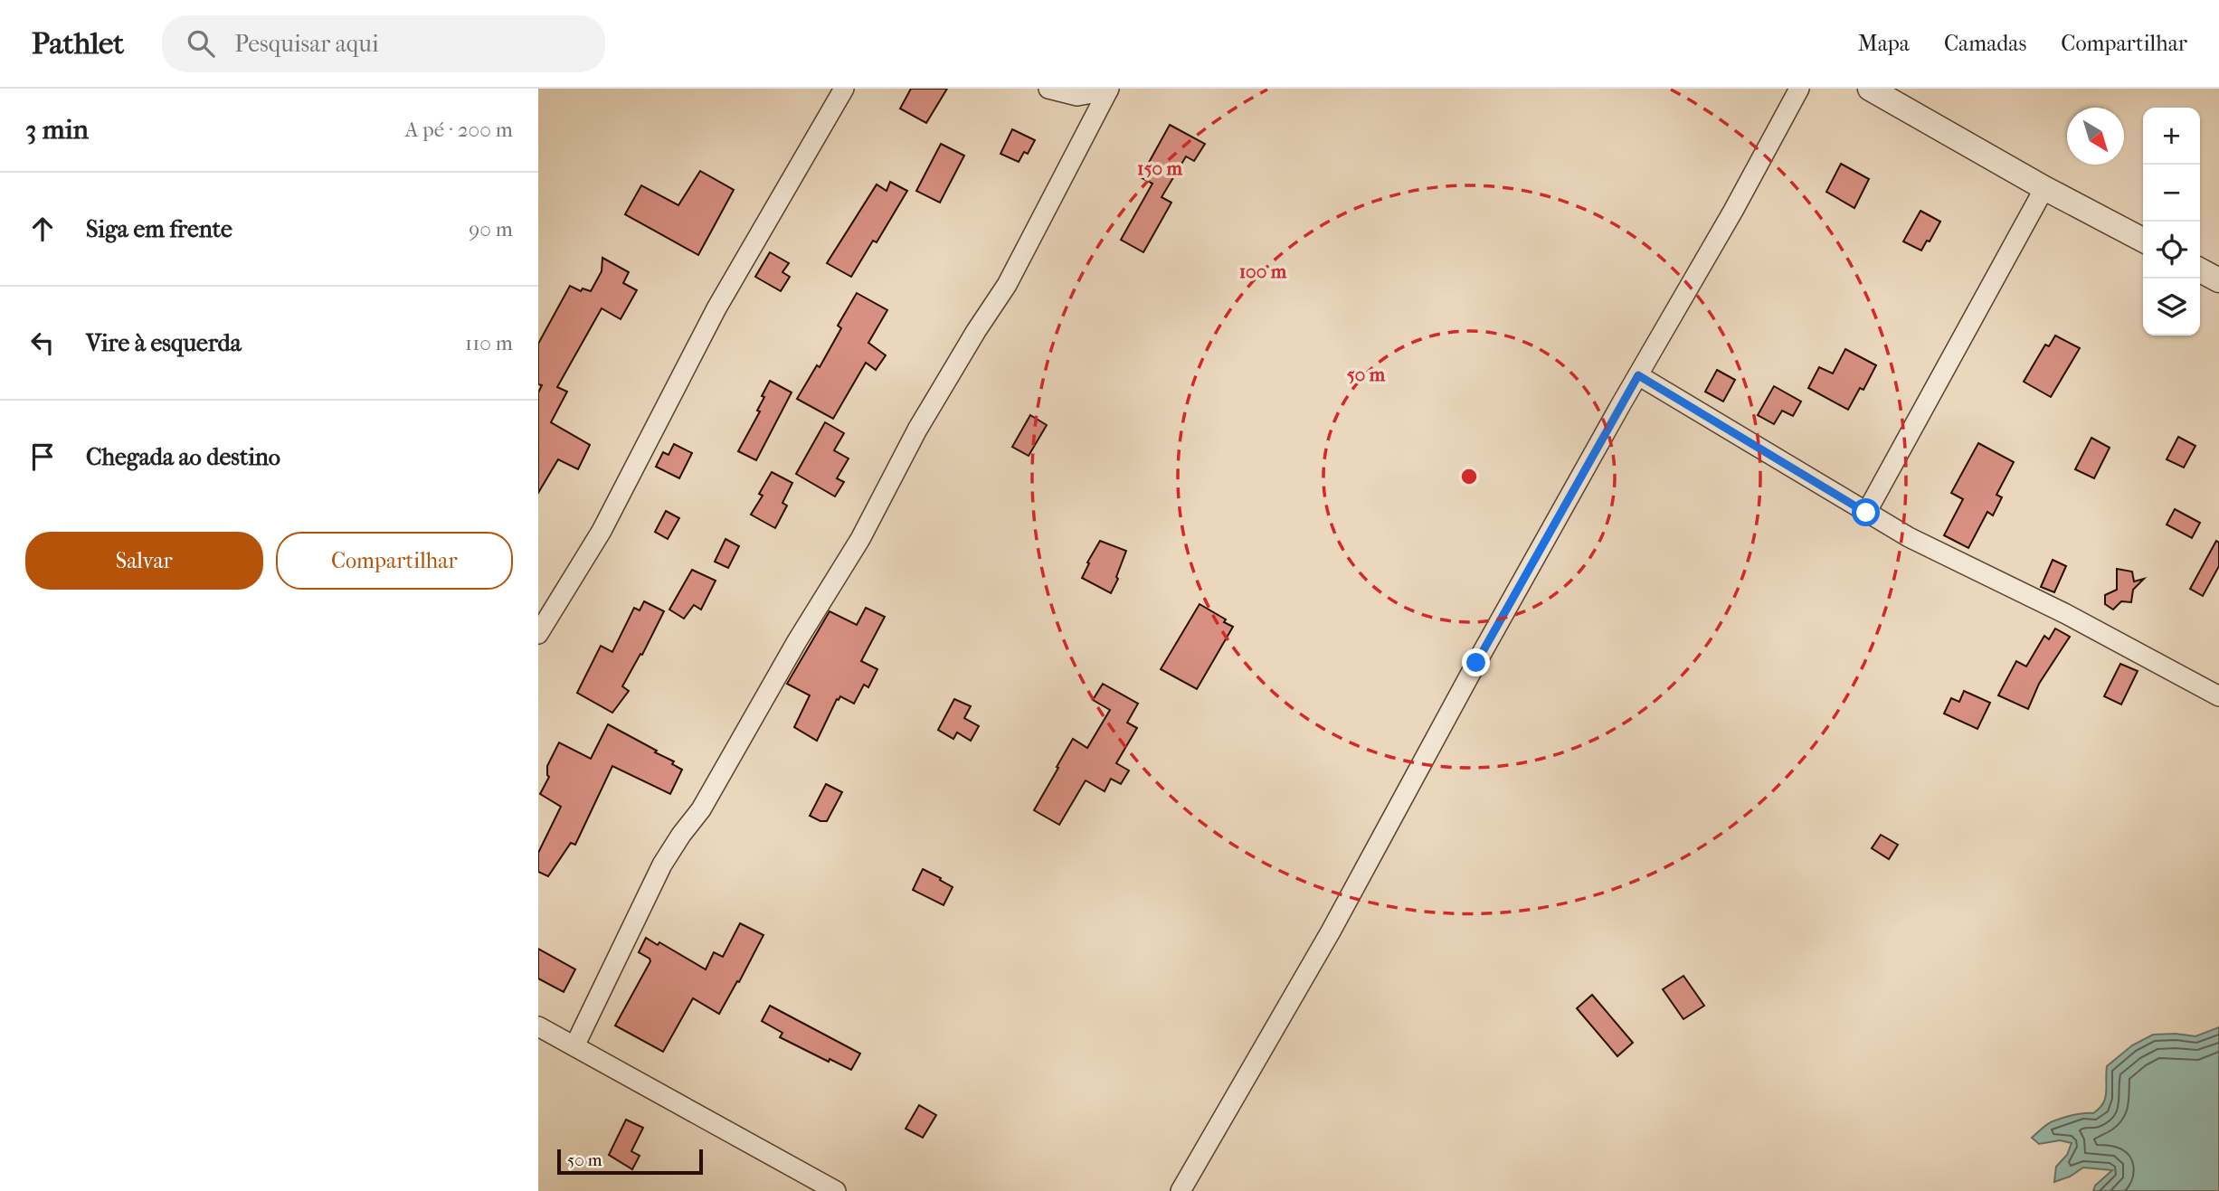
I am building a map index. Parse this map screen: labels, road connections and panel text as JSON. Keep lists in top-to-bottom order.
{
  "scale_bar": "50 m",
  "north": "bottom right",
  "page": {
    "header": "Pathlet",
    "search": "Pesquisar aqui",
    "nav": ["Mapa", "Camadas", "Compartilhar"],
    "heading": ["3 min", "A pé · 200 m"],
    "map_buttons": ["+", "−"],
    "list": [
      ["Siga em frente", "90 m"],
      ["Vire à esquerda", "110 m"],
      "Chegada ao destino"
    ],
    "buttons": ["Salvar", "Compartilhar"],
    "scale": "50 m"
  },
  "rings": ["150 m", "100 m", "50 m"]
}
